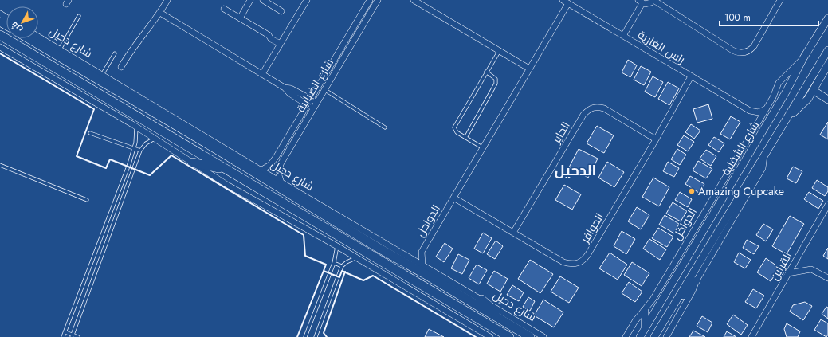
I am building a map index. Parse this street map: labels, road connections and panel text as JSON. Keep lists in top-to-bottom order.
{
  "streets": {
    "main road": ["شارع دحيل"],
    "street": [
      "راس الغارية",
      "شارع الضبابية",
      "الحاير",
      "شارع الشفلية",
      "الدواخل",
      "الحوافر",
      "القراين"
    ]
  },
  "crossings": [
    ["شارع دحيل", "شارع الضبابية"],
    ["شارع دحيل", "الدواخل"],
    ["راس الغارية", "الدواخل"],
    ["راس الغارية", "الحوافر"],
    ["الحاير", "الحوافر"],
    ["شارع الشفلية", "الدواخل"],
    ["الدواخل", "الحوافر"]
  ],
  "districts": ["الدحيل"],
  "places": ["Amazing Cupcake"],
  "scale_bar": "100 m",
  "north": "bottom left"
}
